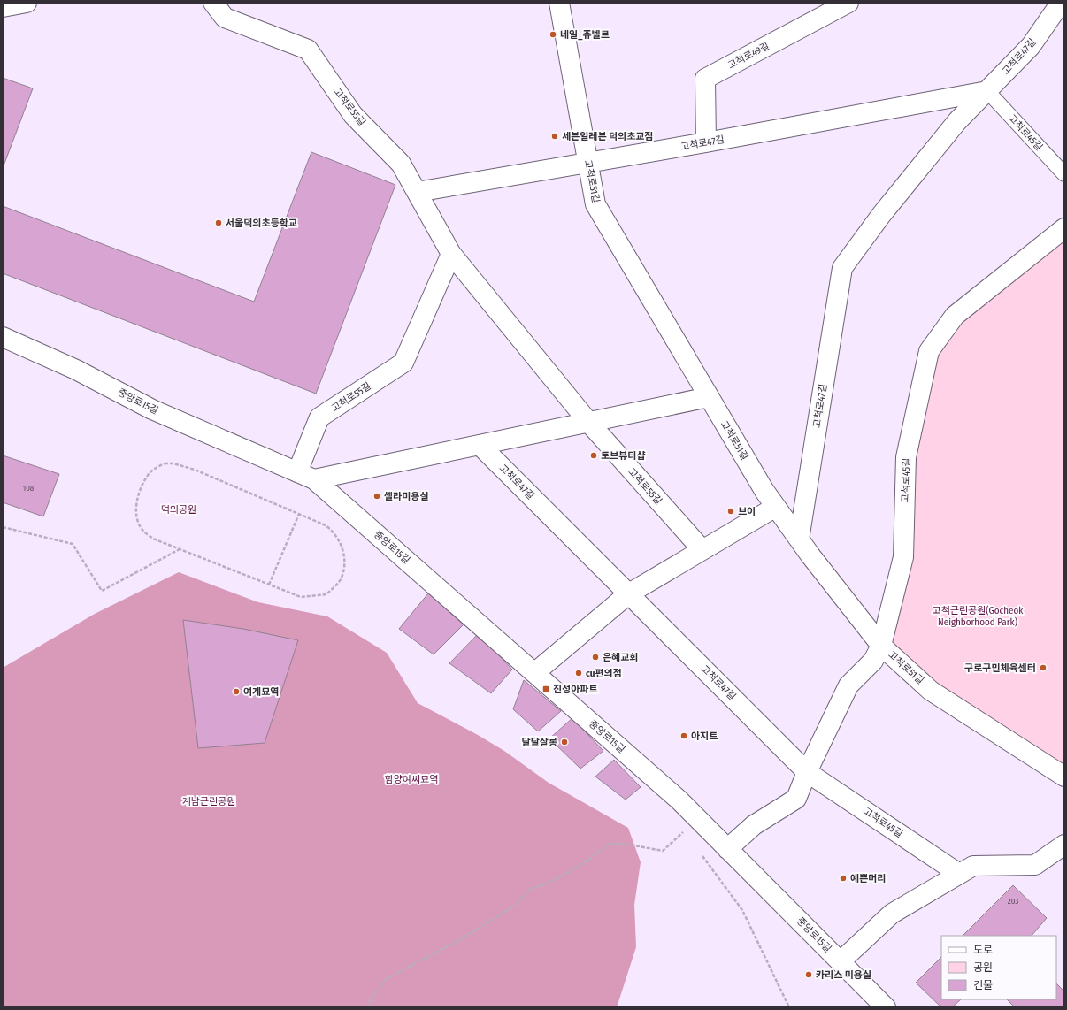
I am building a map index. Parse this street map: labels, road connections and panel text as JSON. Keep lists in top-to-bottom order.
{
  "streets": {
    "street": [
      "고척로49길",
      "고척로47길",
      "고척로55길",
      "고척로45길",
      "고척로51길",
      "중앙로15길"
    ]
  },
  "crossings": [
    ["고척로49길", "고척로47길"],
    ["고척로47길", "고척로55길"],
    ["고척로47길", "고척로45길"],
    ["고척로47길", "고척로51길"],
    ["고척로55길", "중앙로15길"],
    ["고척로45길", "고척로51길"],
    ["고척로45길", "중앙로15길"]
  ],
  "parks": [
    "덕의공원",
    "고척근린공원(Gocheok Neighborhood Park)",
    "함양여씨묘역",
    "계남근린공원"
  ],
  "places": {
    "other": [
      "네일_쥬벨르",
      "세븐일레븐 덕의초교점",
      "서울덕의초등학교",
      "토브뷰티샵",
      "셀라미용실",
      "브이",
      "은혜교회",
      "구로구민체육센터",
      "cu편의점",
      "여계묘역",
      "아지트",
      "달달살롱",
      "예쁜머리",
      "카리스 미용실"
    ],
    "transit": ["진성아파트"]
  },
  "house_numbers": ["108", "203"],
  "legend": ["도로", "공원", "건물"]
}
